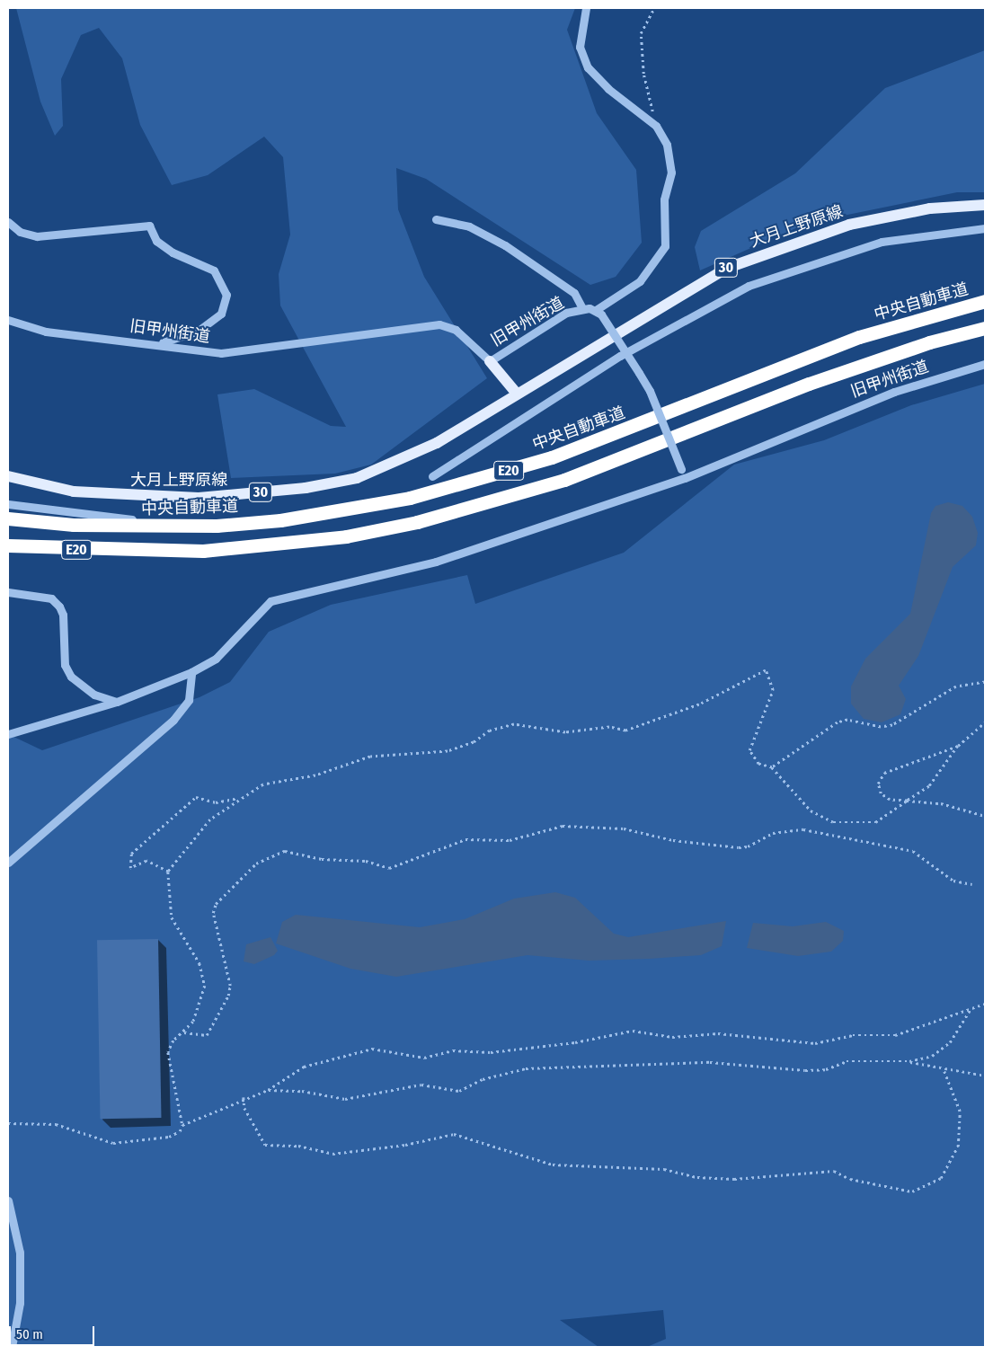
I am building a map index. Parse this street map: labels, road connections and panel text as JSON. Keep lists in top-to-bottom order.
{
  "streets": {
    "highway": ["中央自動車道", "E20"],
    "main road": ["大月上野原線", "30"],
    "street": ["旧甲州街道"]
  },
  "scale_bar": "50 m"
}
